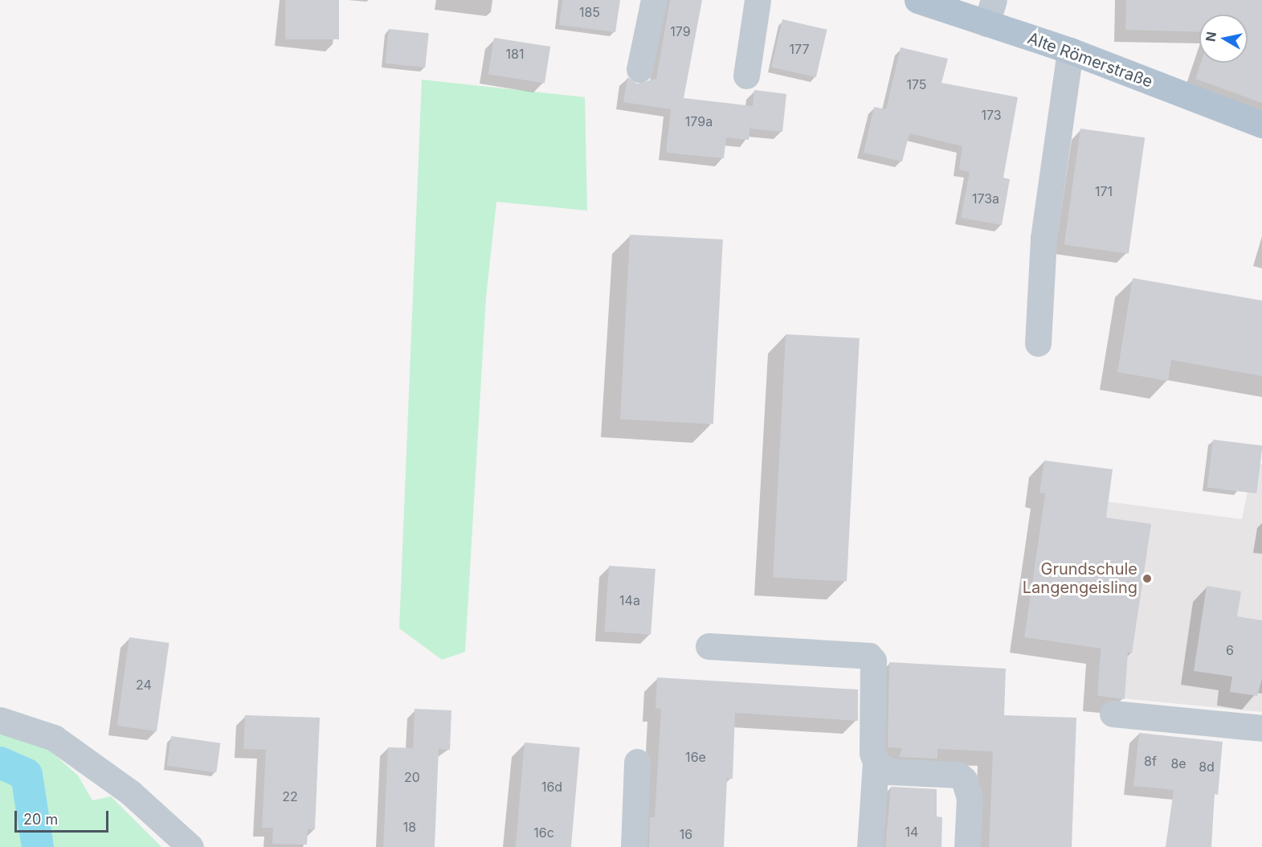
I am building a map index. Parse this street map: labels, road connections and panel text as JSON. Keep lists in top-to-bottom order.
{
  "streets": {
    "main road": ["Alte Römerstraße"]
  },
  "places": ["Grundschule Langengeisling"],
  "house_numbers": [
    "185",
    "179",
    "177",
    "181",
    "175",
    "173",
    "179a",
    "171",
    "173a",
    "14a",
    "6",
    "24",
    "16e",
    "8f",
    "8e",
    "8d",
    "20",
    "16d",
    "22",
    "18",
    "14",
    "16c",
    "16"
  ],
  "scale_bar": "20 m",
  "north": "left"
}
